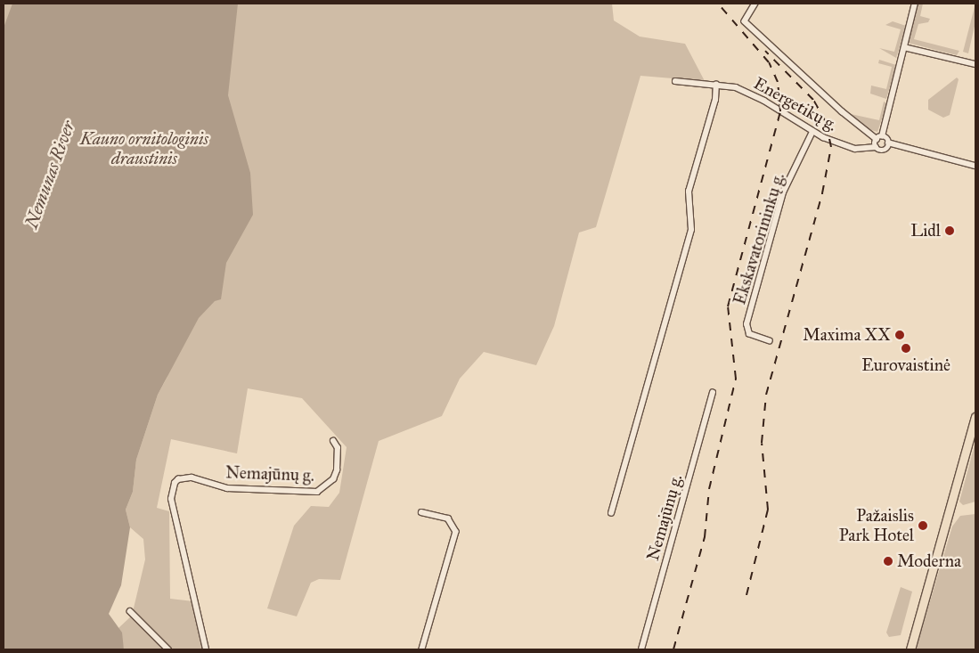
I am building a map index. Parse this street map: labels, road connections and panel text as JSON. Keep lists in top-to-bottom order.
{
  "streets": {
    "street": ["Energetikų g.", "Ekskavatorininkų g.", "Nemajūnų g."]
  },
  "crossings": [
    ["Energetikų g.", "Ekskavatorininkų g."]
  ],
  "water": ["Nemunas River"],
  "parks": ["Kauno ornitologinis draustinis"],
  "places": [
    "Lidl",
    "Maxima XX",
    "Eurovaistinė",
    "Pažaislis Park Hotel",
    "Moderna"
  ]
}
